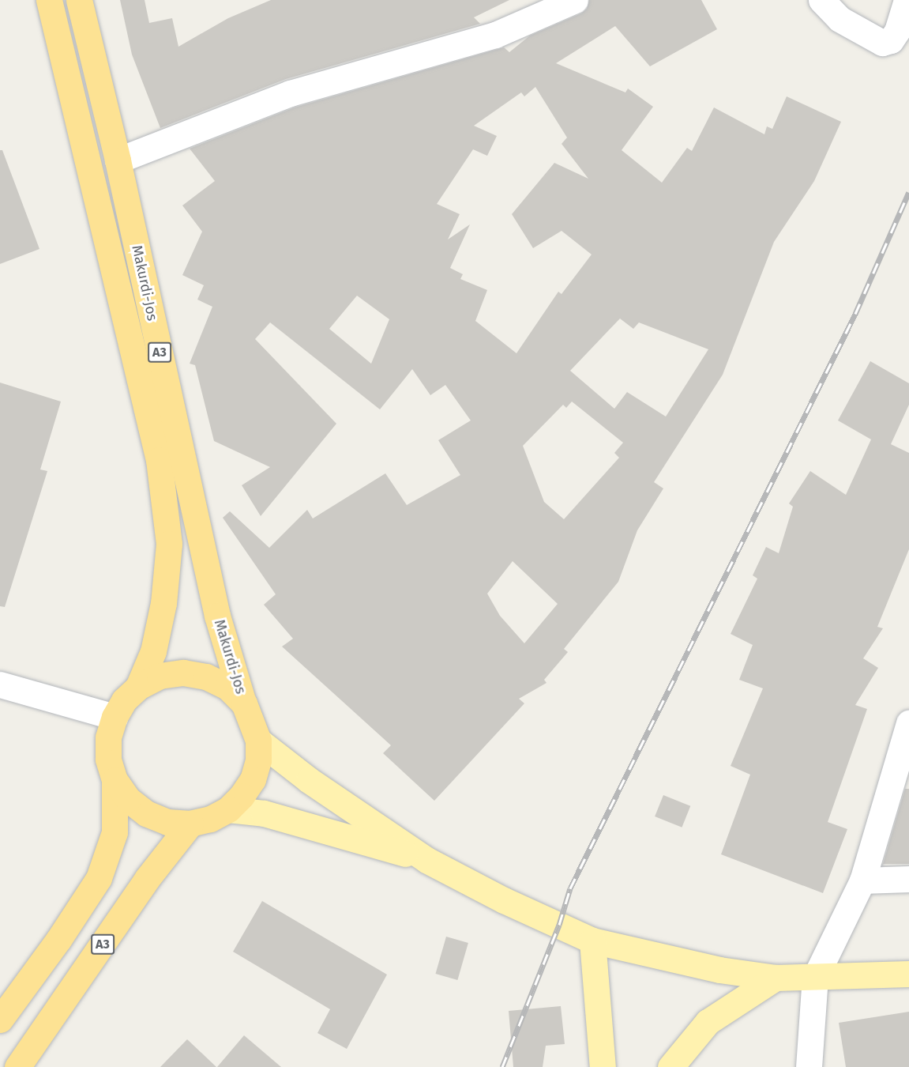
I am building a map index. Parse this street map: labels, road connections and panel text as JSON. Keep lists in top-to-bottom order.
{
  "streets": {
    "highway": ["Makurdi-Jos", "A3"]
  },
  "crossings": [
    ["Makurdi-Jos", "A3"]
  ]
}
